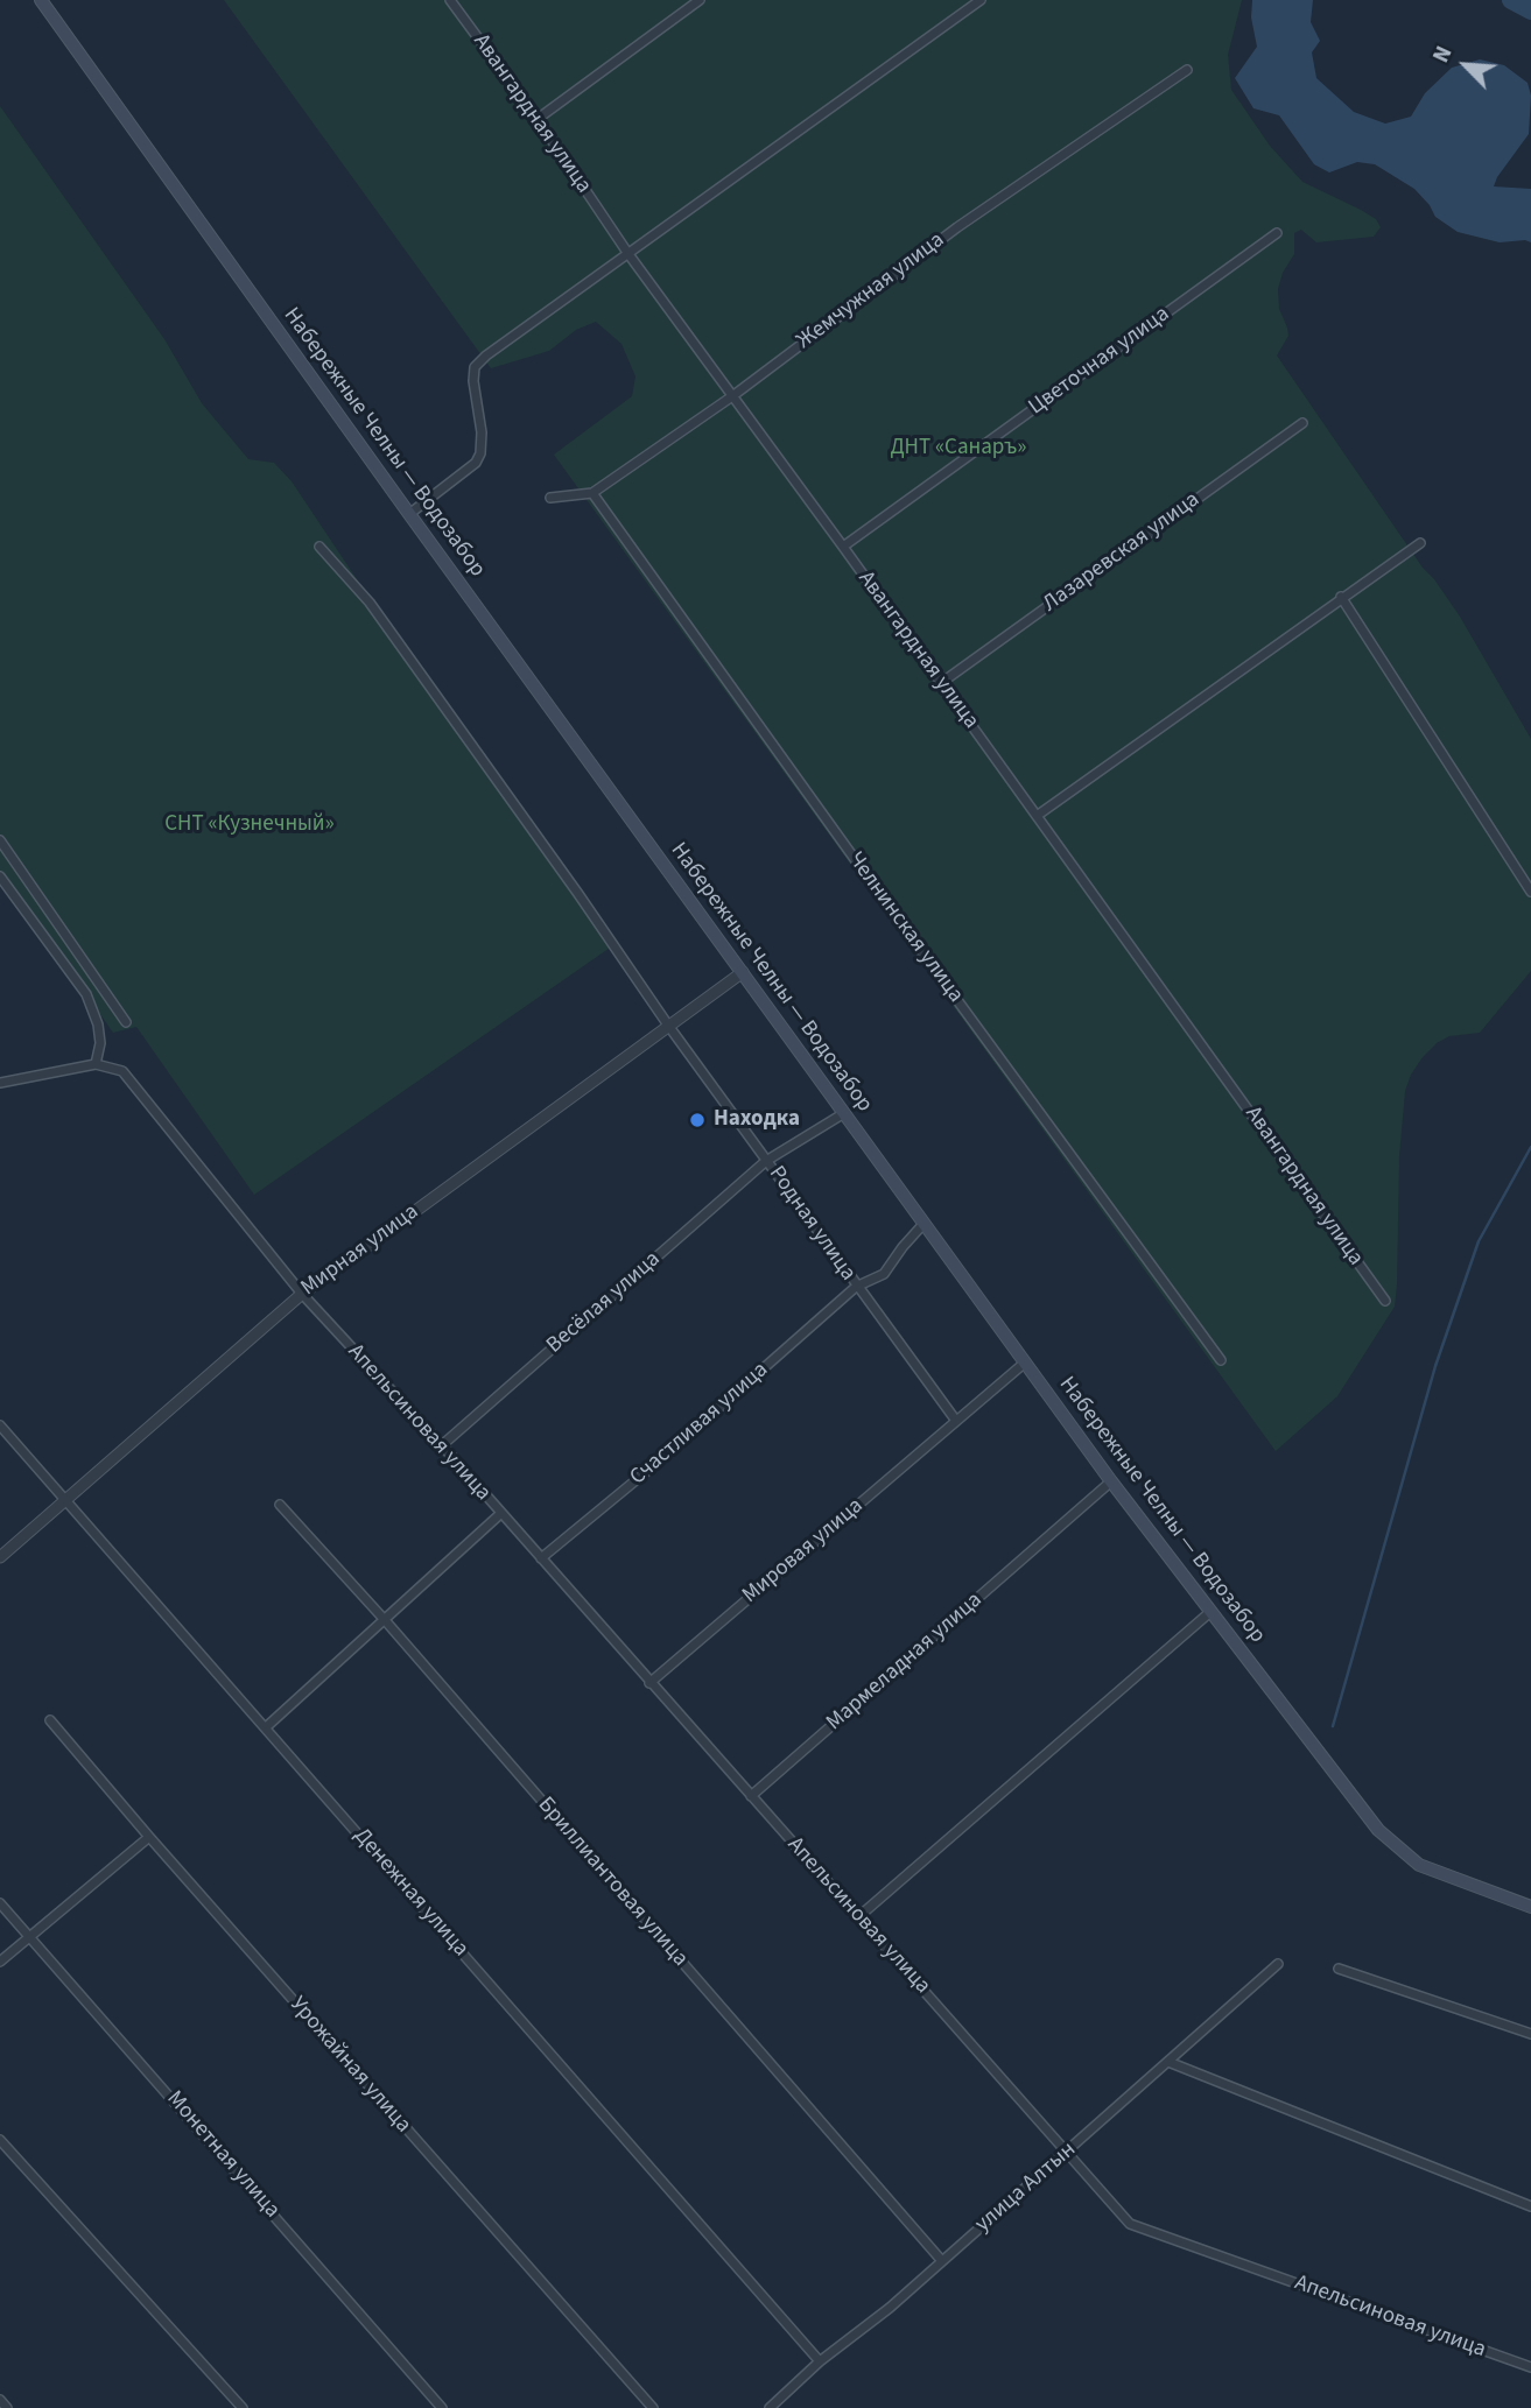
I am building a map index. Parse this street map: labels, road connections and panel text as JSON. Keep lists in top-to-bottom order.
{
  "streets": {
    "main road": ["Набережные Челны — Водозабор"],
    "street": [
      "Авангардная улица",
      "Жемчужная улица",
      "Цветочная улица",
      "Лазаревская улица",
      "Челнинская улица",
      "Родная улица",
      "Мирная улица",
      "Весёлая улица",
      "Апельсиновая улица",
      "Счастливая улица",
      "Мировая улица",
      "Мармеладная улица",
      "Бриллиантовая улица",
      "Денежная улица",
      "Урожайная улица",
      "Монетная улица",
      "улица Алтын"
    ]
  },
  "crossings": [
    ["Авангардная улица", "Жемчужная улица"],
    ["Авангардная улица", "Цветочная улица"],
    ["Авангардная улица", "Лазаревская улица"],
    ["Жемчужная улица", "Челнинская улица"],
    ["Набережные Челны — Водозабор", "Мирная улица"],
    ["Набережные Челны — Водозабор", "Весёлая улица"],
    ["Набережные Челны — Водозабор", "Счастливая улица"],
    ["Набережные Челны — Водозабор", "Мировая улица"],
    ["Набережные Челны — Водозабор", "Мармеладная улица"],
    ["Родная улица", "Мирная улица"],
    ["Родная улица", "Весёлая улица"],
    ["Родная улица", "Счастливая улица"],
    ["Родная улица", "Мировая улица"],
    ["Мирная улица", "Апельсиновая улица"],
    ["Мирная улица", "Денежная улица"],
    ["Весёлая улица", "Апельсиновая улица"],
    ["Апельсиновая улица", "Счастливая улица"],
    ["Апельсиновая улица", "Мировая улица"],
    ["Апельсиновая улица", "Мармеладная улица"],
    ["Апельсиновая улица", "улица Алтын"],
    ["Бриллиантовая улица", "улица Алтын"],
    ["Денежная улица", "улица Алтын"]
  ],
  "parks": ["ДНТ «Санаръ»", "СНТ «Кузнечный»"],
  "places": ["Находка"],
  "north": "top left"
}
